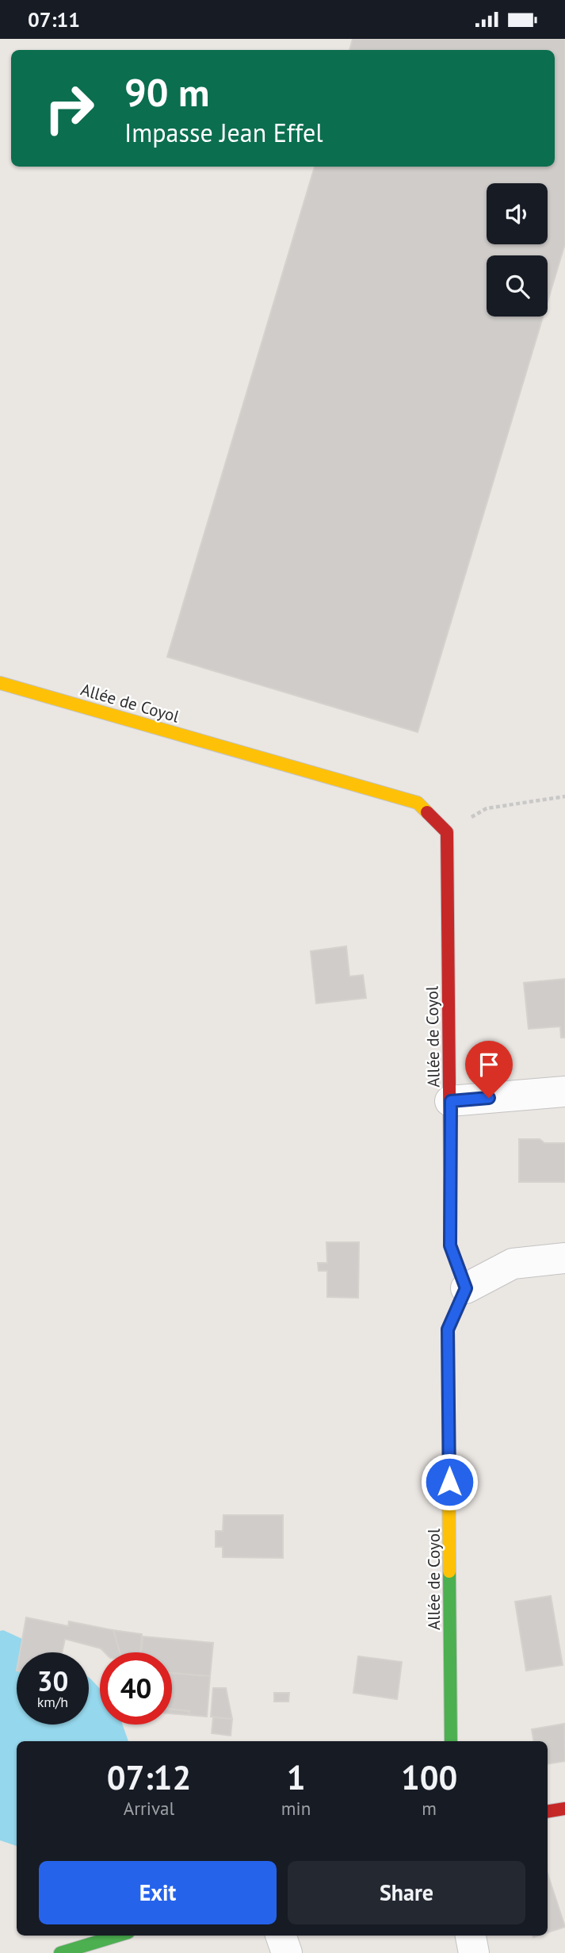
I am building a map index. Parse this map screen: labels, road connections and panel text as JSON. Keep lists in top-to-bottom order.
{
  "streets": {
    "street": ["Allée de Coyol"]
  },
  "page": {
    "status": "07:11",
    "turn": ["90 m", "Impasse Jean Effel"],
    "speed": "30 km/h",
    "limit": "40",
    "eta": [
      "07:12",
      "Arrival",
      "1",
      "min",
      "100",
      "m"
    ],
    "buttons": ["Exit", "Share"]
  }
}
